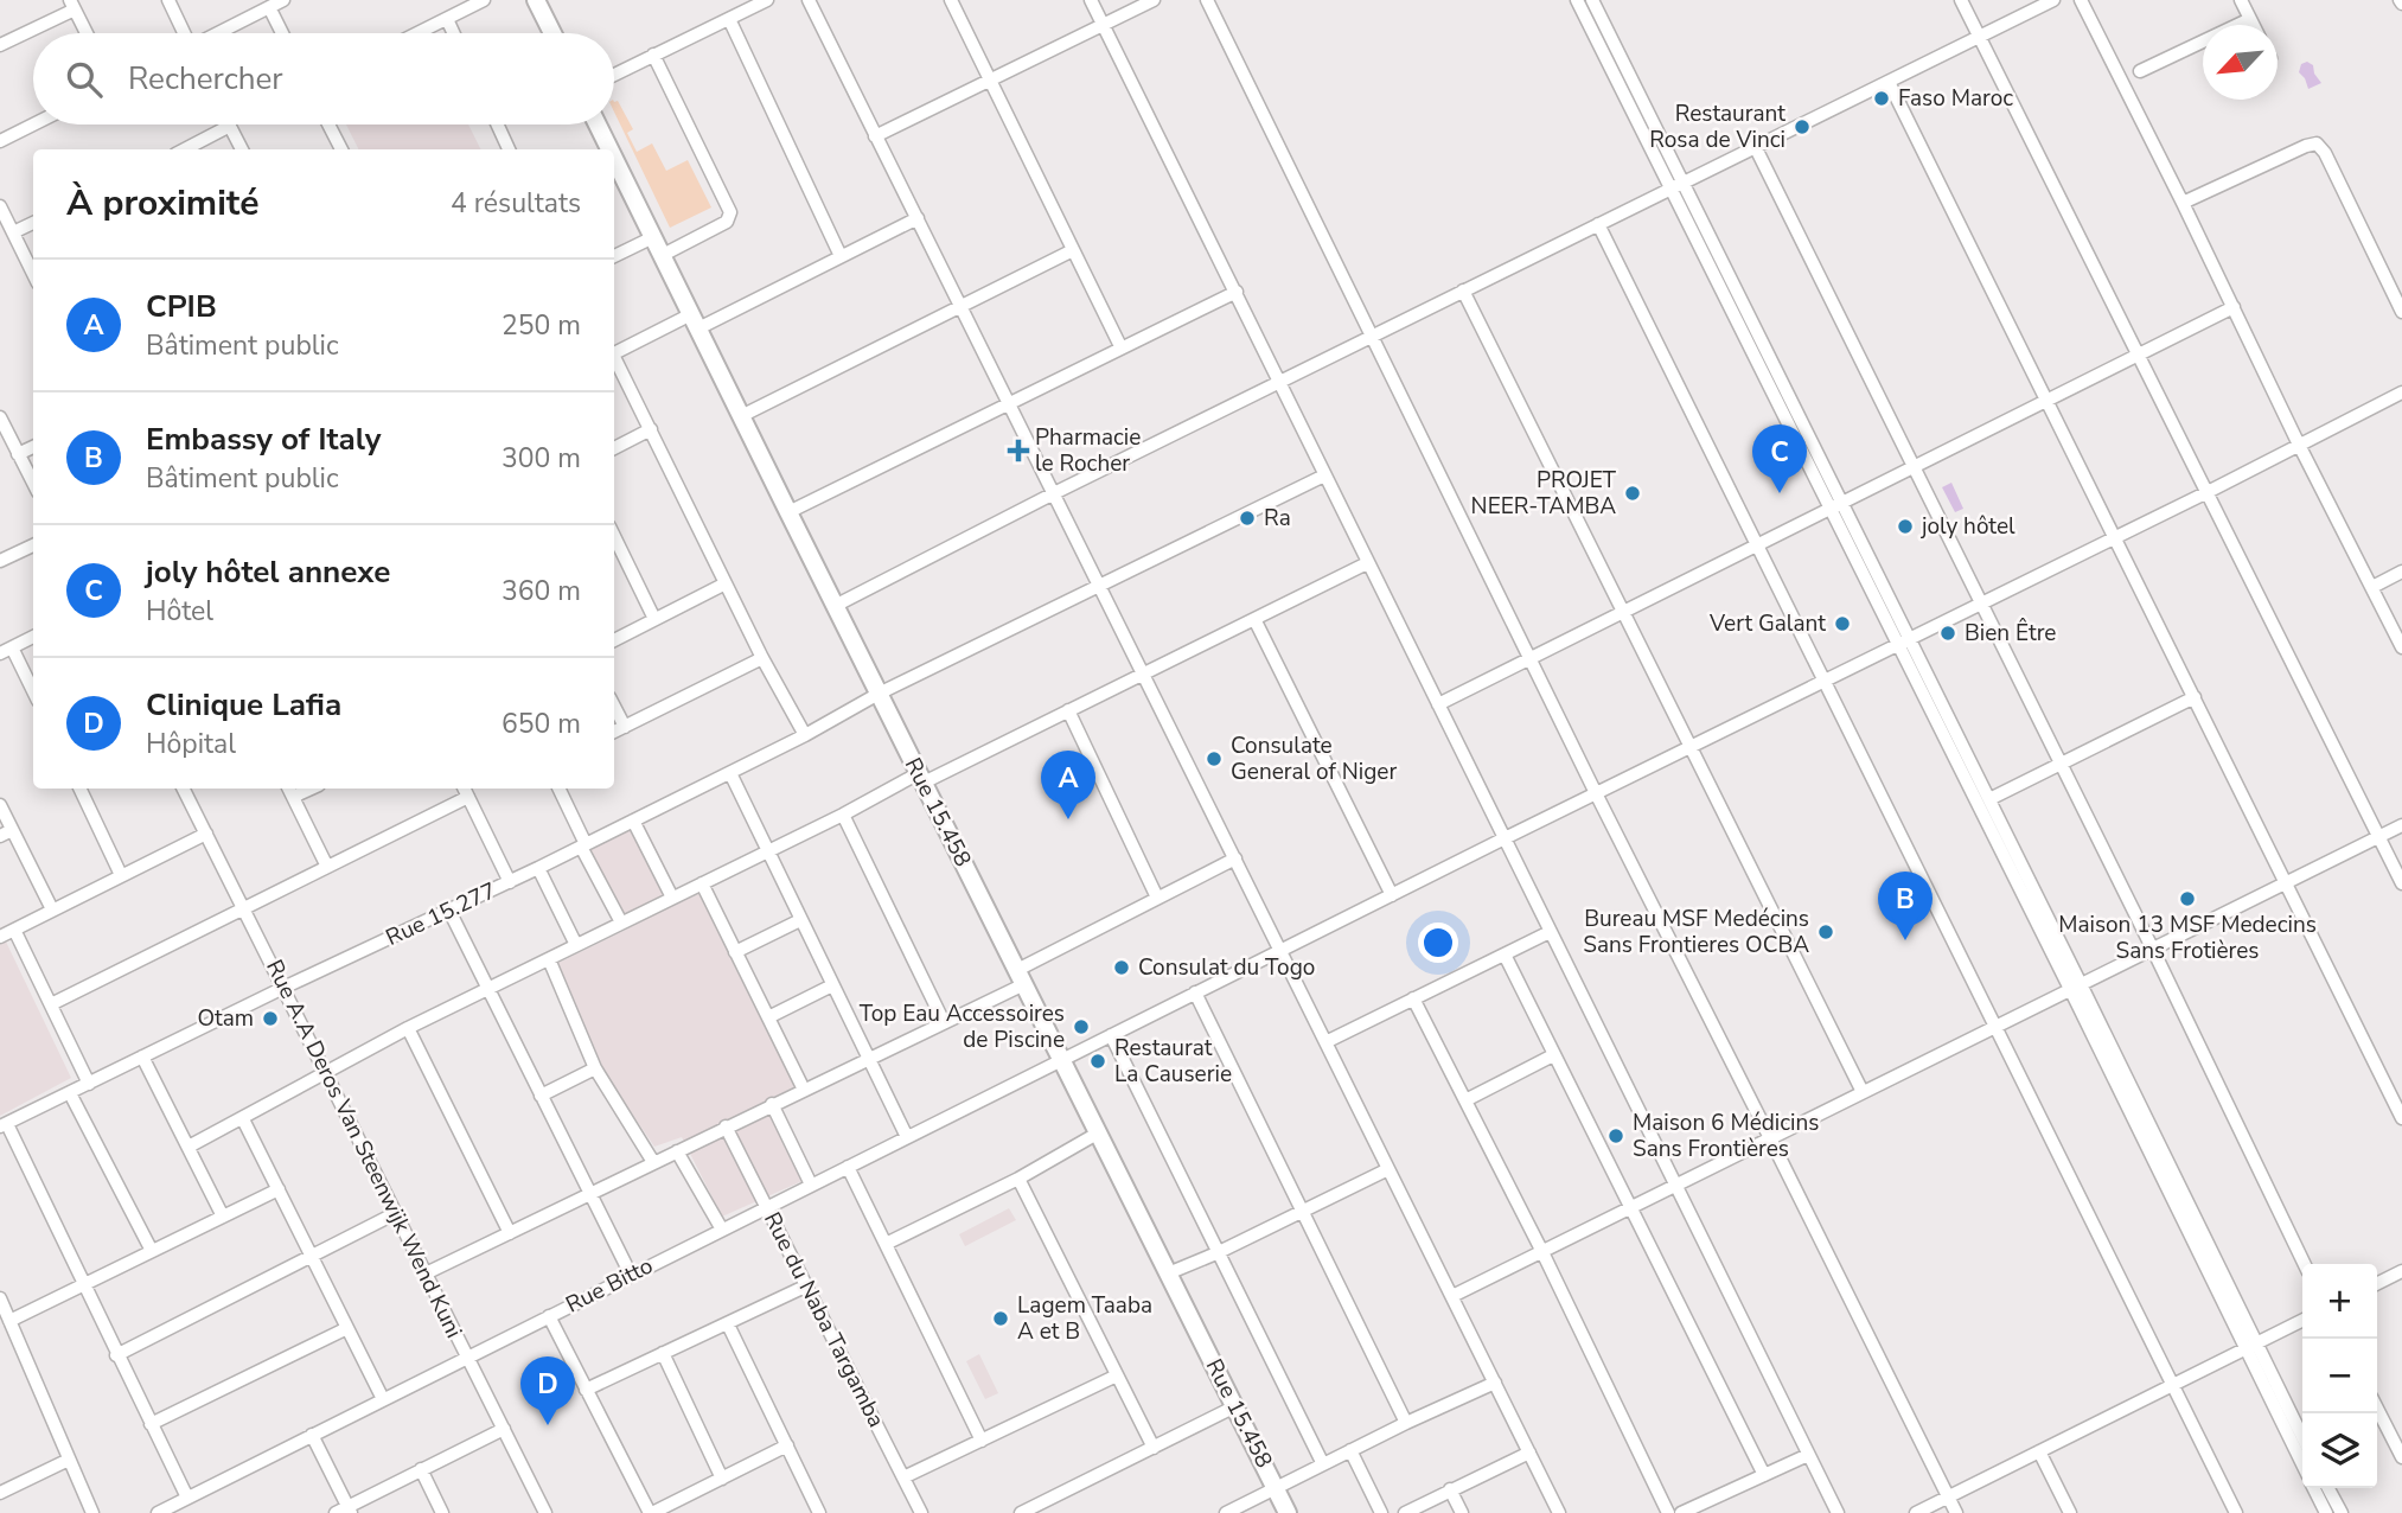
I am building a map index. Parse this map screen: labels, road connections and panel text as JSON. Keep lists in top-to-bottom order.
{
  "streets": {
    "main road": ["Rue 15.458"],
    "street": [
      "Rue 15.277",
      "Rue A.A Deros Van Steenwijk Wend Kuni",
      "Rue Bitto",
      "Rue du Naba Targamba"
    ]
  },
  "crossings": [
    ["Rue 15.458", "Rue 15.277"],
    ["Rue 15.458", "Rue Bitto"],
    ["Rue 15.277", "Rue A.A Deros Van Steenwijk Wend Kuni"],
    ["Rue A.A Deros Van Steenwijk Wend Kuni", "Rue Bitto"],
    ["Rue Bitto", "Rue du Naba Targamba"]
  ],
  "places": {
    "other": [
      "Faso Maroc",
      "Restaurant Rosa de Vinci",
      "PROJET NEER-TAMBA",
      "Ra",
      "joly hôtel",
      "Vert Galant",
      "Bien Être",
      "Consulate General of Niger",
      "Maison 13 MSF Medecins Sans Frotières",
      "Bureau MSF Medécins Sans Frontieres OCBA",
      "Consulat du Togo",
      "Otam",
      "Top Eau Accessoires de Piscine",
      "Restaurat La Causerie",
      "Maison 6 Médicins Sans Frontières",
      "Lagem Taaba A et B"
    ],
    "health": ["Pharmacie le Rocher"]
  },
  "north": "bottom left",
  "page": {
    "search": "Rechercher",
    "heading": ["À proximité", "4 résultats"],
    "list": [
      {
        "mark": "A",
        "name": "CPIB",
        "note": "Bâtiment public",
        "value": "250 m"
      },
      {
        "mark": "B",
        "name": "Embassy of Italy",
        "note": "Bâtiment public",
        "value": "300 m"
      },
      {
        "mark": "C",
        "name": "joly hôtel annexe",
        "note": "Hôtel",
        "value": "360 m"
      },
      {
        "mark": "D",
        "name": "Clinique Lafia",
        "note": "Hôpital",
        "value": "650 m"
      }
    ],
    "pins": [
      "C",
      "A",
      "B",
      "D"
    ],
    "map_buttons": ["+", "−"]
  }
}
